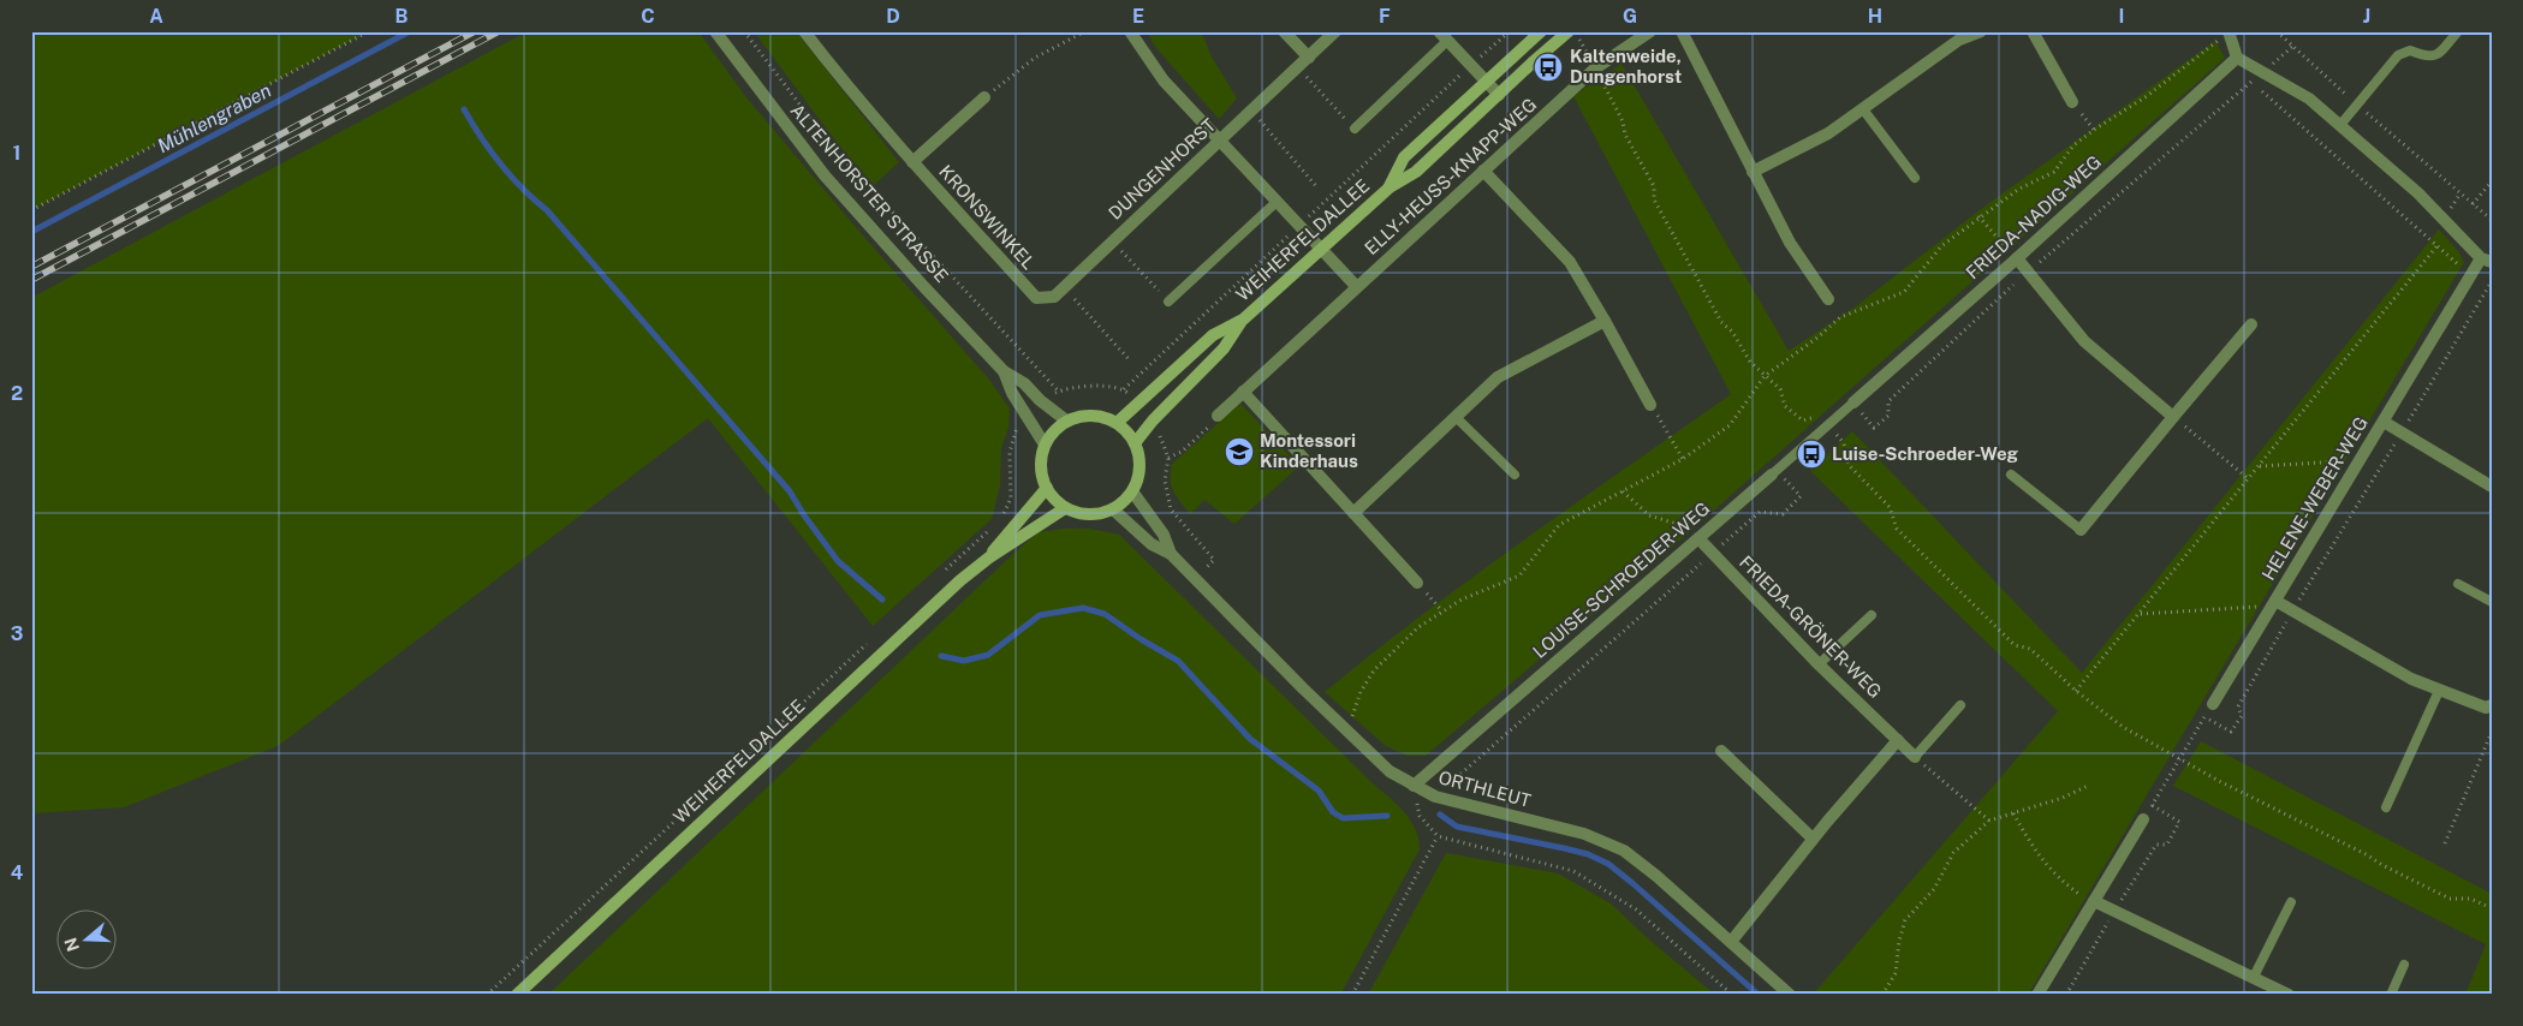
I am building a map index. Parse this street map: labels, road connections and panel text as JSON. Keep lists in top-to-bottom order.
{
  "streets": {
    "main road": ["WEIHERFELDALLEE"],
    "street": [
      "DUNGENHORST",
      "ELLY-HEUSS-KNAPP-WEG",
      "ALTENHORSTER STRASSE",
      "KRONSWINKEL",
      "FRIEDA-NADIG-WEG",
      "HELENE-WEBER-WEG",
      "LOUISE-SCHROEDER-WEG",
      "FRIEDA-GRÖNER-WEG",
      "ORTHLEUT"
    ]
  },
  "crossings": [
    ["DUNGENHORST", "KRONSWINKEL"],
    ["ALTENHORSTER STRASSE", "WEIHERFELDALLEE"],
    ["ALTENHORSTER STRASSE", "ORTHLEUT"],
    ["FRIEDA-NADIG-WEG", "LOUISE-SCHROEDER-WEG"],
    ["WEIHERFELDALLEE", "ORTHLEUT"],
    ["LOUISE-SCHROEDER-WEG", "FRIEDA-GRÖNER-WEG"],
    ["LOUISE-SCHROEDER-WEG", "ORTHLEUT"]
  ],
  "water": ["Mühlengraben"],
  "places": {
    "bus stop": ["Kaltenweide, Dungenhorst", "Luise-Schroeder-Weg"],
    "school or university": ["Montessori Kinderhaus"]
  },
  "north": "left",
  "grid": {
    "columns": [
      "A",
      "B",
      "C",
      "D",
      "E",
      "F",
      "G",
      "H",
      "I",
      "J"
    ],
    "rows": [
      "1",
      "2",
      "3",
      "4"
    ]
  }
}
